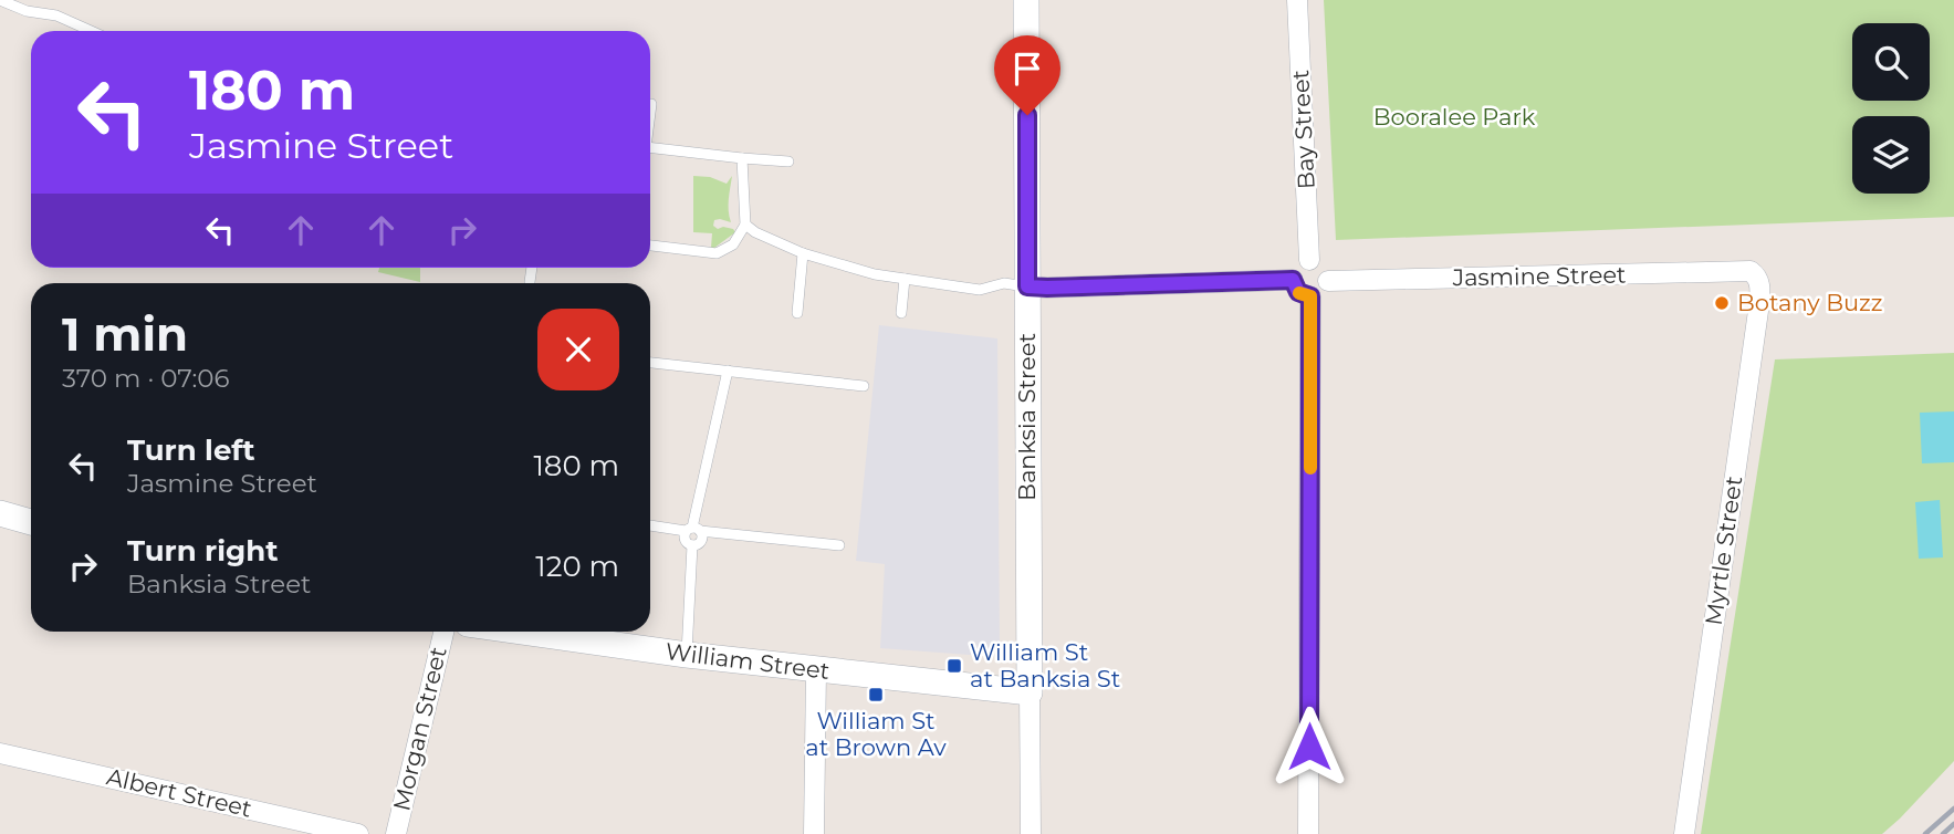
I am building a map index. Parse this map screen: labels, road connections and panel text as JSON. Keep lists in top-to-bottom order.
{
  "streets": {
    "street": [
      "Bay Street",
      "Jasmine Street",
      "Banksia Street",
      "Myrtle Street",
      "William Street",
      "Morgan Street",
      "Albert Street"
    ]
  },
  "crossings": [
    ["Bay Street", "Jasmine Street"],
    ["Jasmine Street", "Myrtle Street"],
    ["Banksia Street", "William Street"]
  ],
  "parks": ["Booralee Park"],
  "places": {
    "other": ["Botany Buzz"],
    "transit": ["William St at Banksia St", "William St at Brown Av"]
  },
  "page": {
    "turn": ["180 m", "Jasmine Street"],
    "heading": ["1 min", "370 m · 07:06"],
    "list": [
      {
        "name": "Turn left",
        "note": "Jasmine Street",
        "value": "180 m"
      },
      {
        "name": "Turn right",
        "note": "Banksia Street",
        "value": "120 m"
      }
    ]
  }
}
